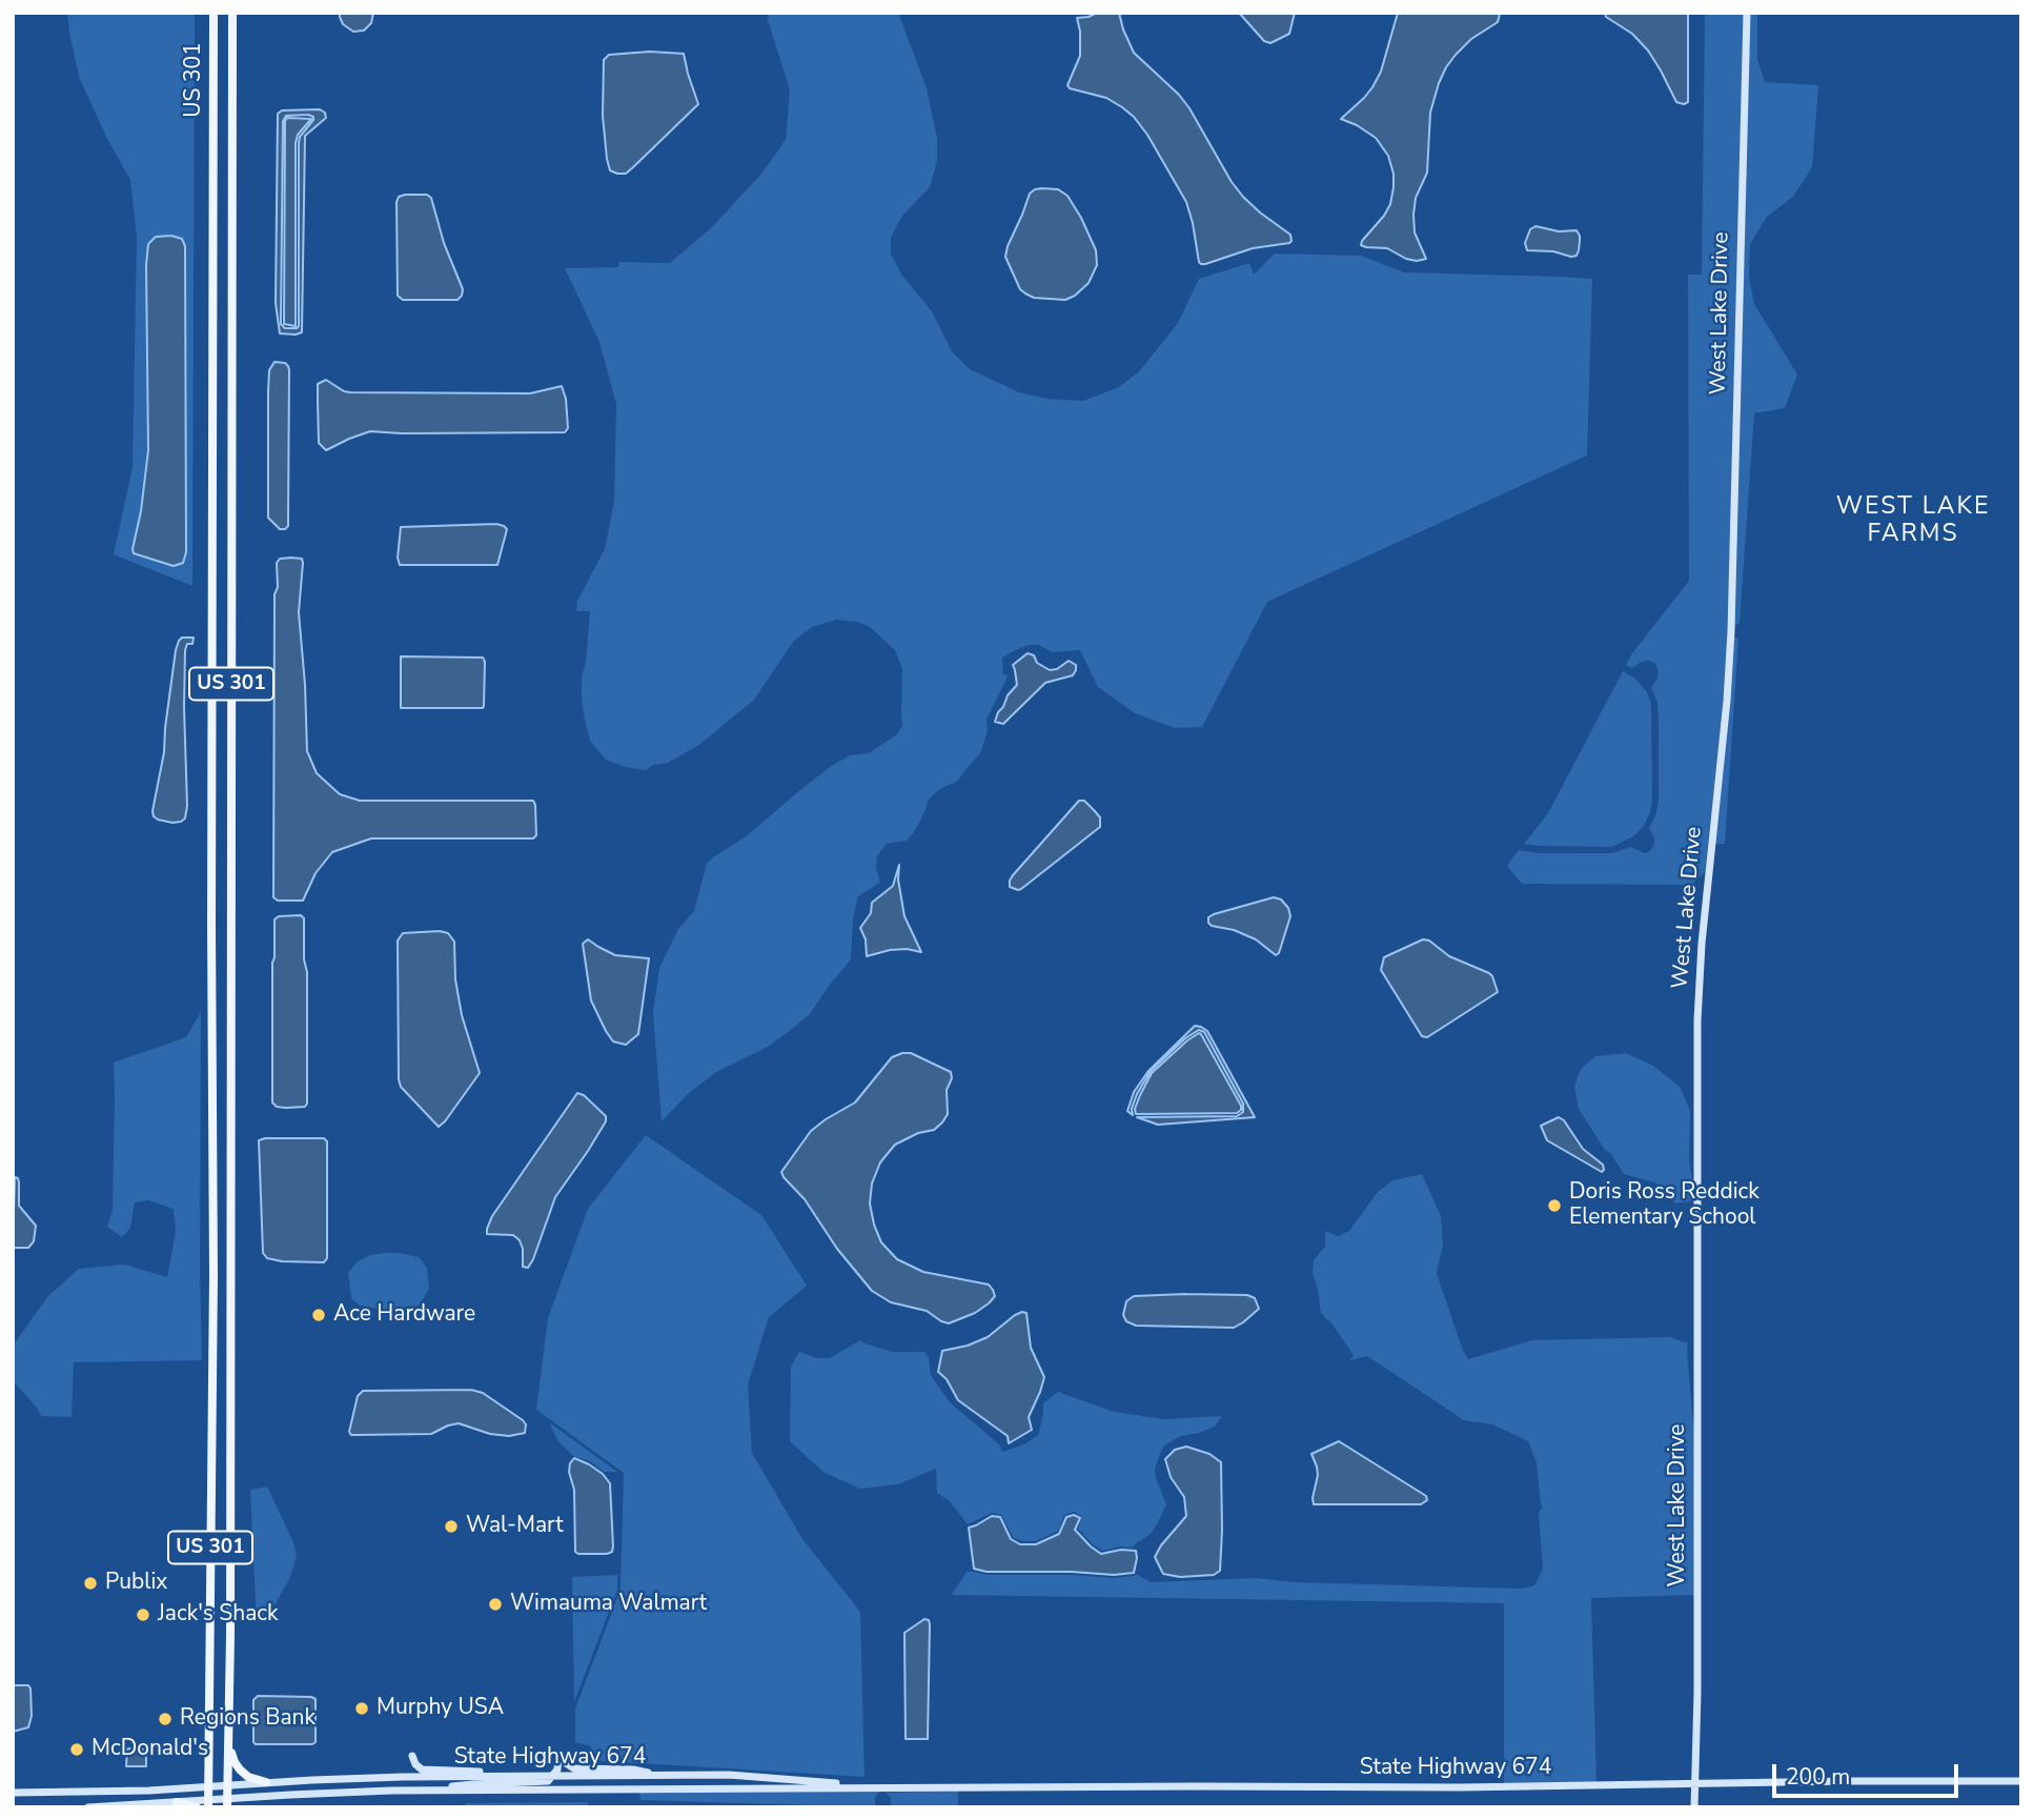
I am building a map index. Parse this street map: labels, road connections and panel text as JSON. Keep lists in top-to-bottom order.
{
  "streets": {
    "main road": ["US 301", "West Lake Drive", "State Highway 674"]
  },
  "crossings": [
    ["US 301", "State Highway 674"],
    ["West Lake Drive", "State Highway 674"]
  ],
  "districts": ["WEST LAKE FARMS"],
  "places": [
    "Doris Ross Reddick Elementary School",
    "Ace Hardware",
    "Wal-Mart",
    "Publix",
    "Wimauma Walmart",
    "Jack's Shack",
    "Murphy USA",
    "Regions Bank",
    "McDonald's"
  ],
  "scale_bar": "200 m"
}
